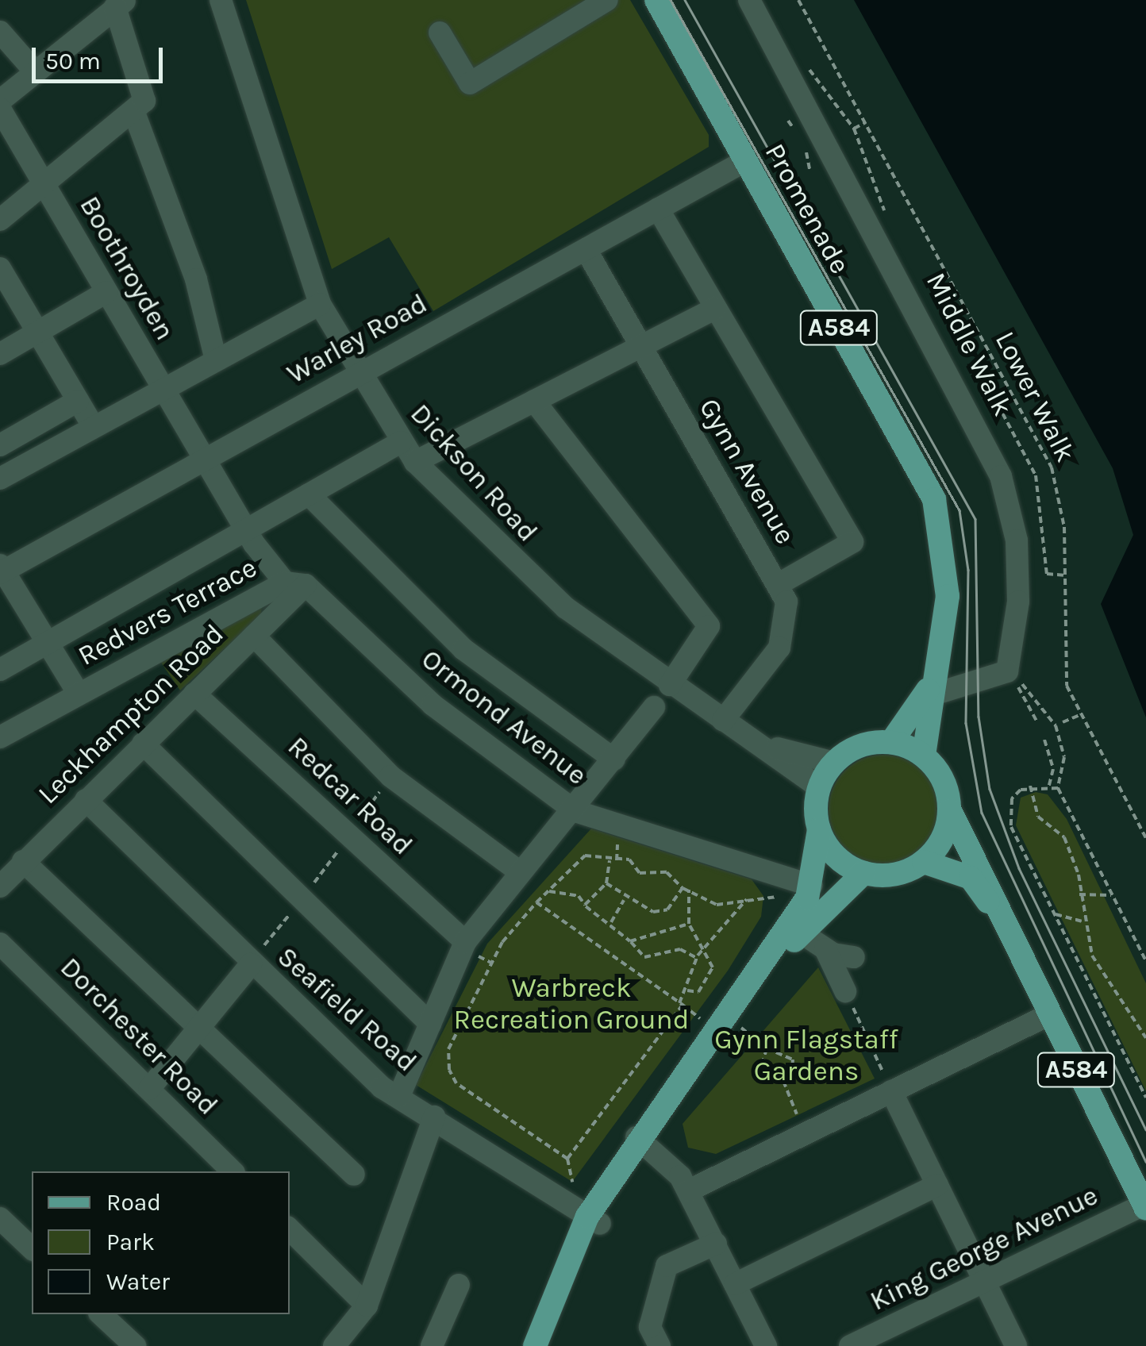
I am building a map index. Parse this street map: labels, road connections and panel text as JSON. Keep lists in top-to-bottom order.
{
  "streets": {
    "main road": ["Promenade", "A584"],
    "street": [
      "Boothroyden",
      "Warley Road",
      "Middle Walk",
      "Gynn Avenue",
      "Dickson Road",
      "Redvers Terrace",
      "Leckhampton Road",
      "Ormond Avenue",
      "Redcar Road",
      "Seafield Road",
      "Dorchester Road",
      "King George Avenue"
    ],
    "path": ["Lower Walk"]
  },
  "crossings": [
    ["Promenade", "A584"],
    ["Promenade", "Warley Road"],
    ["Promenade", "Dickson Road"],
    ["Boothroyden", "Warley Road"],
    ["Boothroyden", "Ormond Avenue"],
    ["A584", "Dickson Road"],
    ["A584", "King George Avenue"],
    ["Warley Road", "Gynn Avenue"],
    ["Warley Road", "Dickson Road"],
    ["Warley Road", "Ormond Avenue"],
    ["Gynn Avenue", "Dickson Road"],
    ["Redvers Terrace", "Leckhampton Road"],
    ["Redvers Terrace", "Ormond Avenue"],
    ["Leckhampton Road", "Ormond Avenue"],
    ["Leckhampton Road", "Redcar Road"],
    ["Leckhampton Road", "Seafield Road"]
  ],
  "parks": ["Warbreck Recreation Ground", "Gynn Flagstaff Gardens"],
  "legend": ["Road", "Park", "Water"],
  "scale_bar": "50 m"
}
